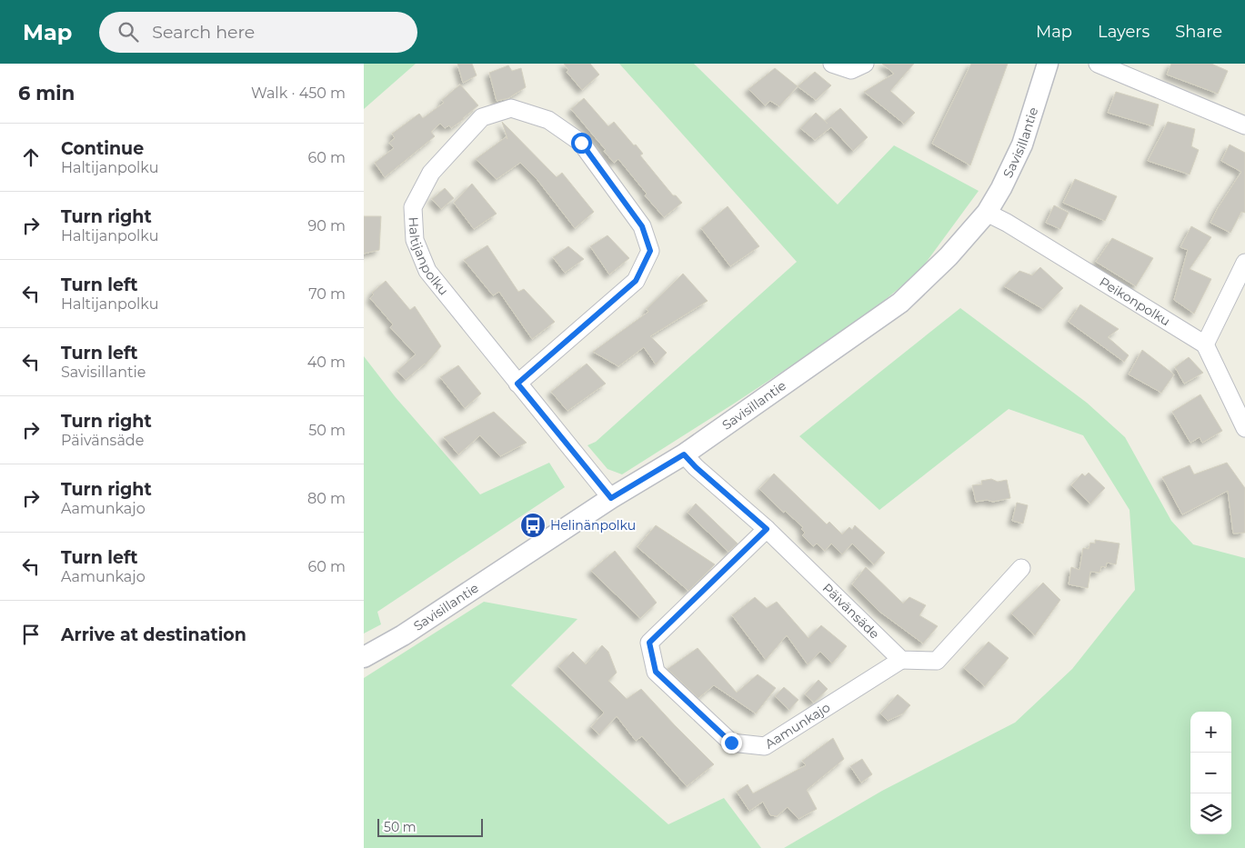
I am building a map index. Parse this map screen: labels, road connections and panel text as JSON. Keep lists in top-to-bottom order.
{
  "streets": {
    "street": [
      "Savisillantie",
      "Haltijanpolku",
      "Peikonpolku",
      "Päivänsäde",
      "Aamunkajo"
    ]
  },
  "crossings": [
    ["Savisillantie", "Haltijanpolku"],
    ["Savisillantie", "Peikonpolku"],
    ["Savisillantie", "Päivänsäde"],
    ["Päivänsäde", "Aamunkajo"]
  ],
  "places": {
    "bus stop": ["Helinänpolku"]
  },
  "scale_bar": "50 m",
  "page": {
    "header": "Map",
    "search": "Search here",
    "nav": ["Map", "Layers", "Share"],
    "heading": ["6 min", "Walk · 450 m"],
    "list": [
      ["Continue", "Haltijanpolku", "60 m"],
      ["Turn right", "Haltijanpolku", "90 m"],
      ["Turn left", "Haltijanpolku", "70 m"],
      ["Turn left", "Savisillantie", "40 m"],
      ["Turn right", "Päivänsäde", "50 m"],
      ["Turn right", "Aamunkajo", "80 m"],
      ["Turn left", "Aamunkajo", "60 m"],
      "Arrive at destination"
    ],
    "map_buttons": ["+", "−"],
    "scale": "50 m"
  }
}
